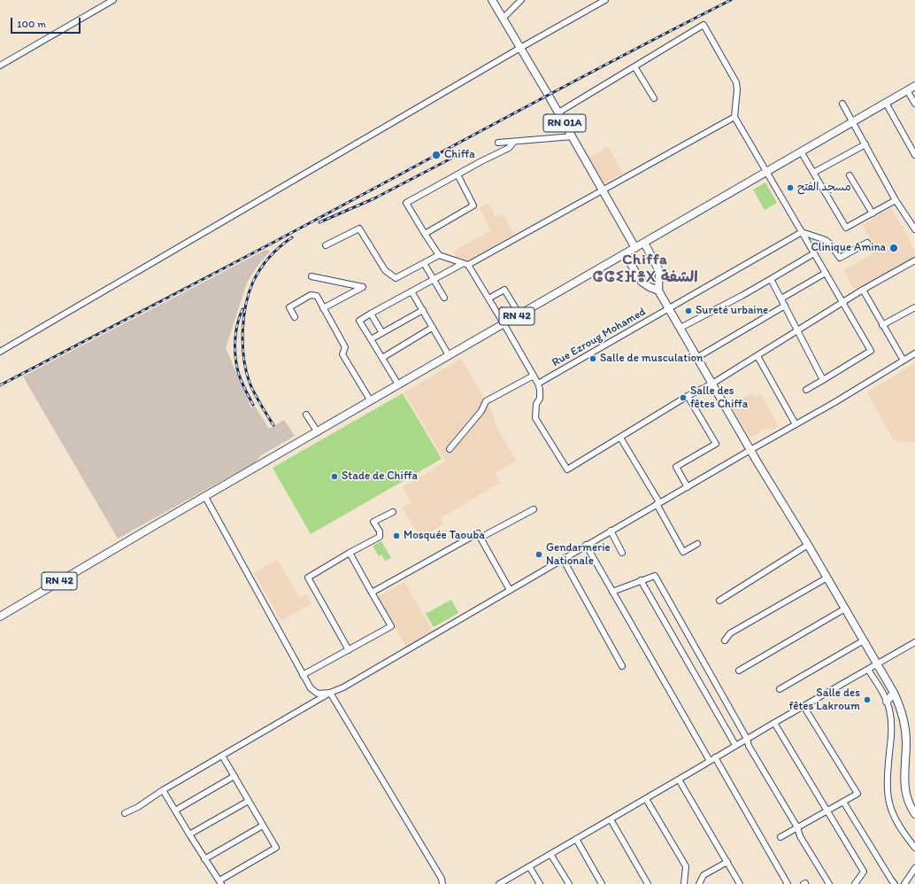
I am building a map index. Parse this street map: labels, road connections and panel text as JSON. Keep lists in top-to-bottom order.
{
  "streets": {
    "main road": ["RN 01A", "RN 42"],
    "street": ["Rue Ezroug Mohamed"]
  },
  "crossings": [
    ["RN 01A", "RN 42"]
  ],
  "districts": ["Chiffa ⵛⵛⵉⴼⴻⵝ الشفة"],
  "places": [
    "Chiffa",
    "مسجد الفتح",
    "Clinique Amina",
    "Sureté urbaine",
    "Salle de musculation",
    "Salle des fêtes Chiffa",
    "Stade de Chiffa",
    "Mosquée Taouba",
    "Gendarmerie Nationale",
    "Salle des fêtes Lakroum"
  ],
  "scale_bar": "100 m"
}
